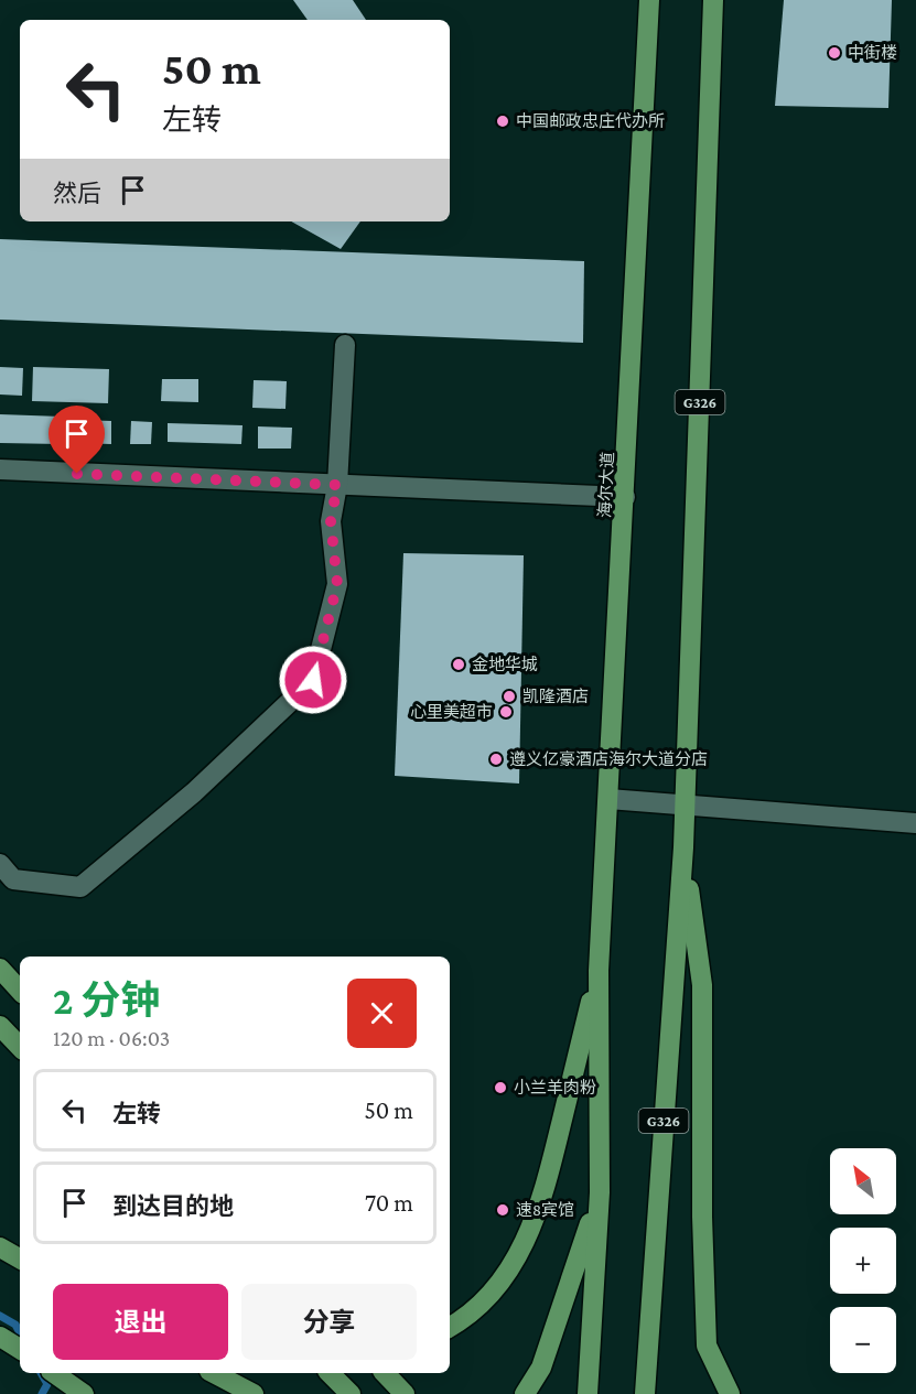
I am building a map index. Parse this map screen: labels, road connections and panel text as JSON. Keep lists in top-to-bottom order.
{
  "streets": {
    "highway": ["G326", "海尔大道"]
  },
  "places": [
    "中街楼",
    "中国邮政忠庄代办所",
    "金地华城",
    "凯隆酒店",
    "心里美超市",
    "遵义亿豪酒店海尔大道分店",
    "小兰羊肉粉",
    "速8宾馆"
  ],
  "north": "top left",
  "page": {
    "turn": ["50 m", "左转"],
    "then": "然后",
    "heading": ["2 分钟", "120 m · 06:03"],
    "list": [
      {
        "name": "左转",
        "value": "50 m"
      },
      {
        "name": "到达目的地",
        "value": "70 m"
      }
    ],
    "map_buttons": ["+", "−"],
    "buttons": ["退出", "分享"]
  }
}
